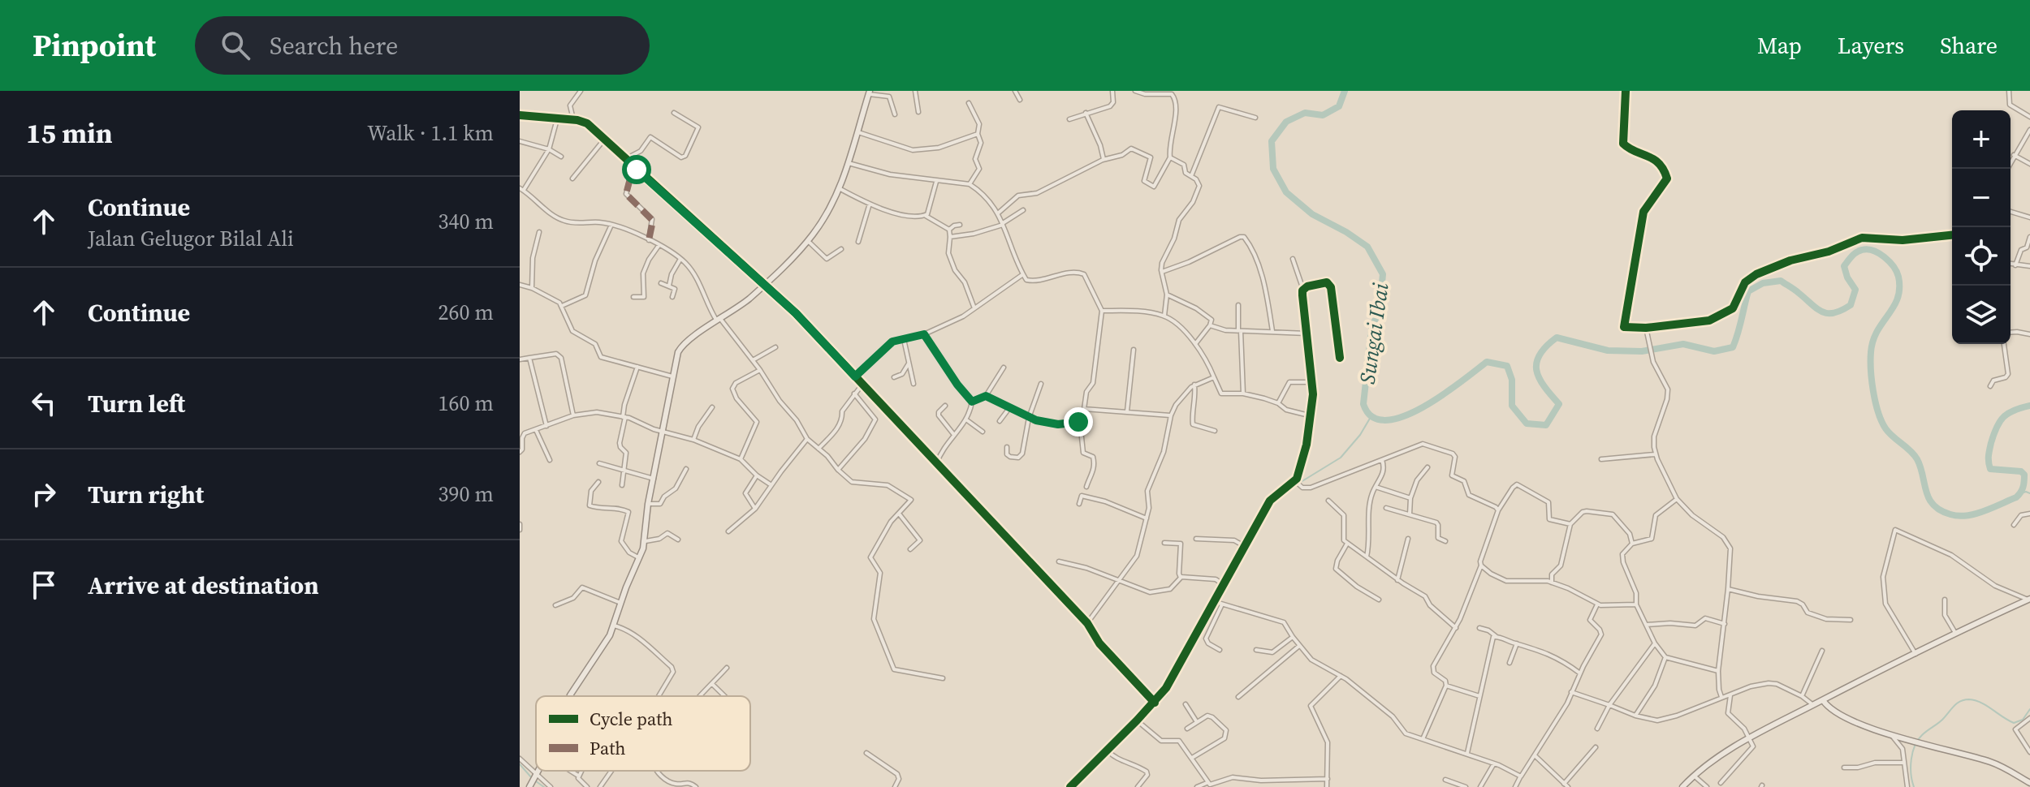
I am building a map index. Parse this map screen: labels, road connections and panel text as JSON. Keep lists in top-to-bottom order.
{
  "water": ["Sungai Ibai"],
  "legend": ["Cycle path", "Path"],
  "page": {
    "header": "Pinpoint",
    "search": "Search here",
    "nav": ["Map", "Layers", "Share"],
    "heading": ["15 min", "Walk · 1.1 km"],
    "map_buttons": ["+", "−"],
    "list": [
      ["Continue", "Jalan Gelugor Bilal Ali", "340 m"],
      ["Continue", "260 m"],
      ["Turn left", "160 m"],
      ["Turn right", "390 m"],
      "Arrive at destination"
    ]
  }
}
